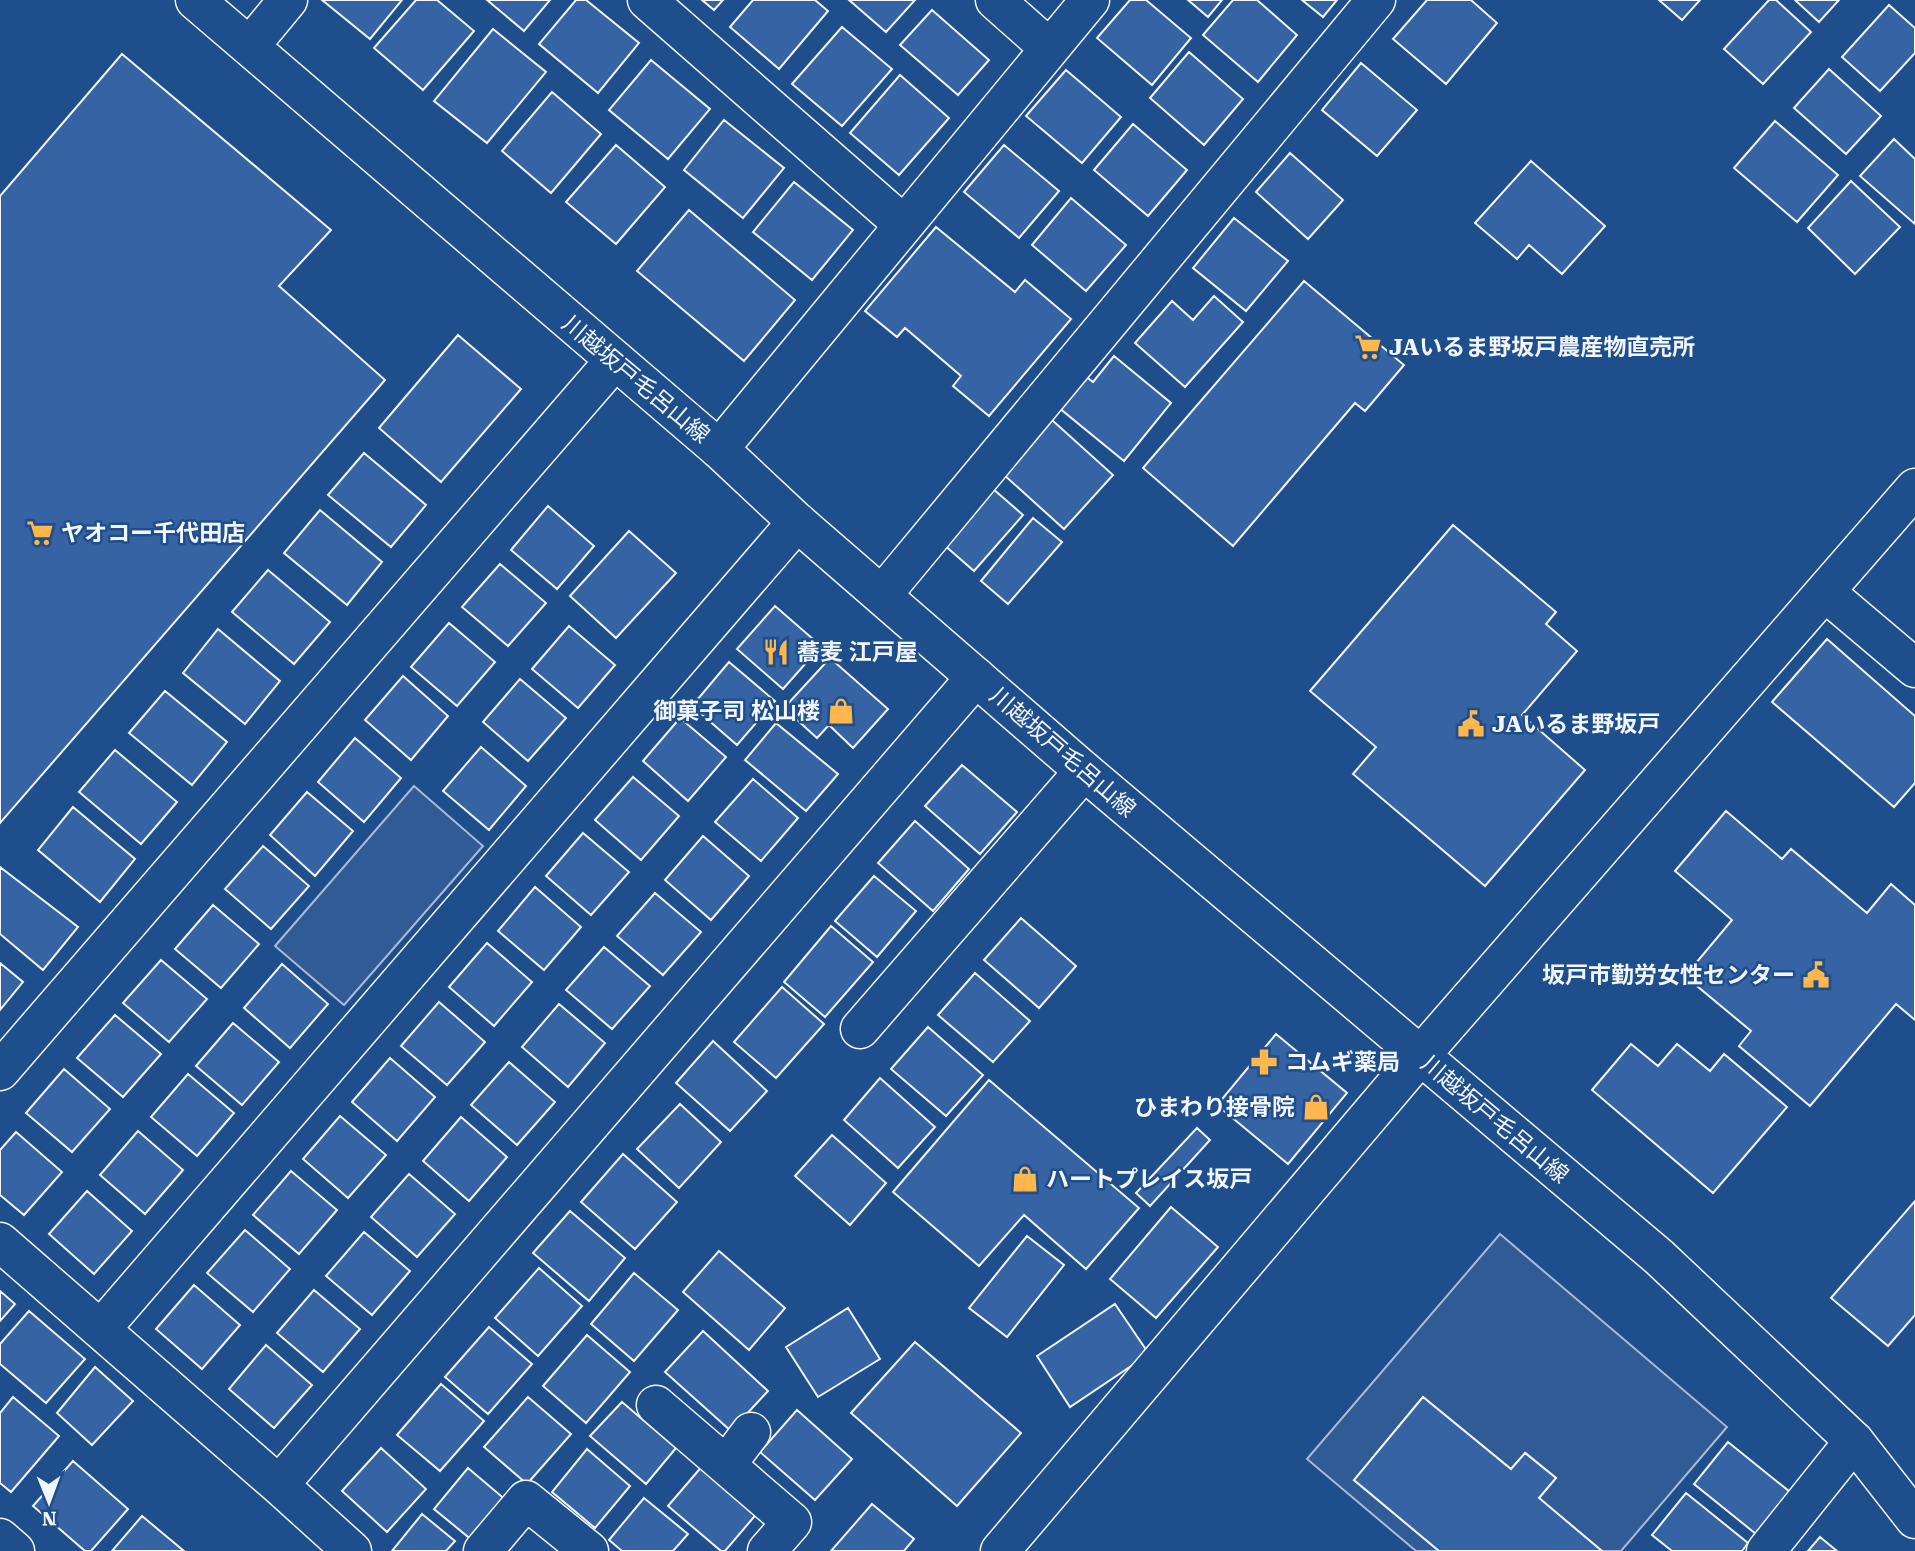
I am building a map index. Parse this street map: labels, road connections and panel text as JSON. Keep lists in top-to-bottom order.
{
  "streets": {
    "street": ["川越坂戸毛呂山線"]
  },
  "places": {
    "supermarket": ["JAいるま野坂戸農産物直売所", "ヤオコー千代田店"],
    "restaurant": ["蕎麦 江戸屋"],
    "shop": ["御菓子司 松山楼", "ひまわり接骨院", "ハートプレイス坂戸"],
    "public building": ["JAいるま野坂戸", "坂戸市勤労女性センター"],
    "pharmacy": ["コムギ薬局"]
  },
  "north": "bottom"
}
